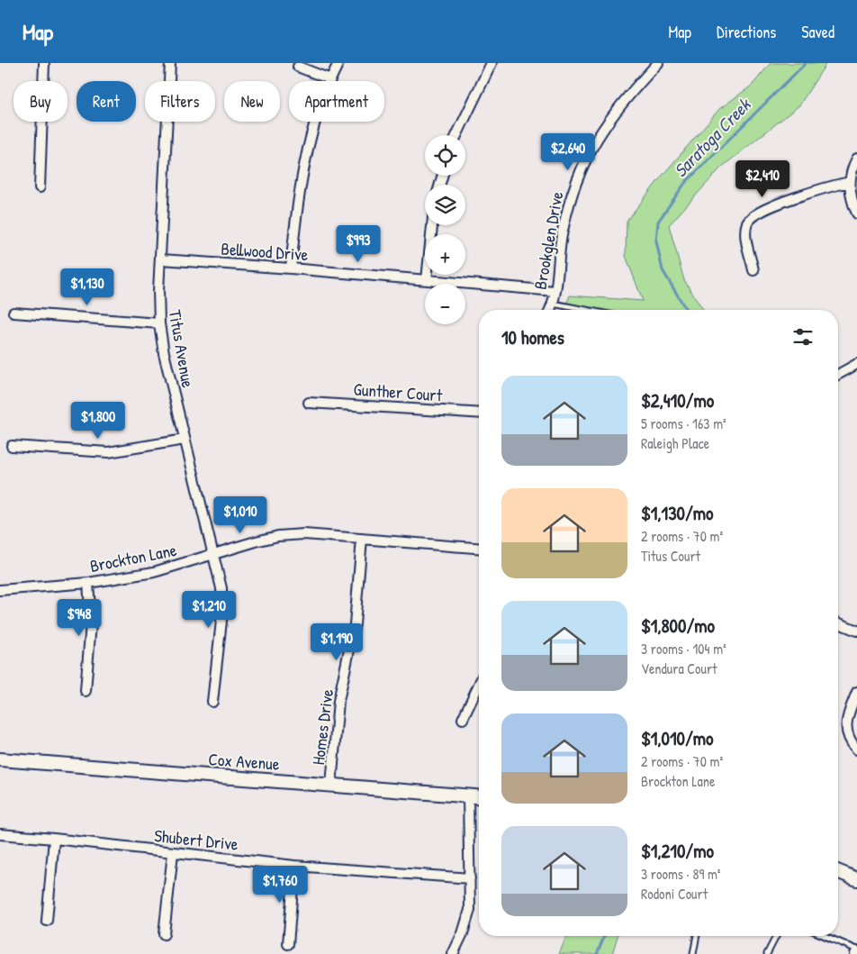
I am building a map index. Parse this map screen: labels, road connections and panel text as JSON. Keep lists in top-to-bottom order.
{
  "streets": {
    "main road": ["Cox Avenue"],
    "street": [
      "Brookglen Drive",
      "Bellwood Drive",
      "Titus Avenue",
      "Gunther Court",
      "Brockton Lane",
      "Homes Drive",
      "Shubert Drive"
    ]
  },
  "crossings": [
    ["Brookglen Drive", "Bellwood Drive"],
    ["Bellwood Drive", "Titus Avenue"],
    ["Titus Avenue", "Brockton Lane"],
    ["Brockton Lane", "Homes Drive"],
    ["Homes Drive", "Cox Avenue"]
  ],
  "water": ["Saratoga Creek"],
  "page": {
    "header": "Map",
    "nav": ["Map", "Directions", "Saved"],
    "chip": [
      "Buy",
      "Rent",
      "Filters",
      "New",
      "Apartment"
    ],
    "price": [
      "$2,640",
      "$2,410",
      "$993",
      "$1,130",
      "$1,800",
      "$1,010",
      "$1,210",
      "$948",
      "$1,190",
      "$1,760"
    ],
    "map_buttons": ["+", "−"],
    "heading": "10 homes",
    "list": [
      {
        "name": "$2,410/mo",
        "note": "5 rooms · 163 m² · Raleigh Place"
      },
      {
        "name": "$1,130/mo",
        "note": "2 rooms · 70 m² · Titus Court"
      },
      {
        "name": "$1,800/mo",
        "note": "3 rooms · 104 m² · Vendura Court"
      },
      {
        "name": "$1,010/mo",
        "note": "2 rooms · 70 m² · Brockton Lane"
      },
      {
        "name": "$1,210/mo",
        "note": "3 rooms · 89 m² · Rodoni Court"
      }
    ]
  }
}
